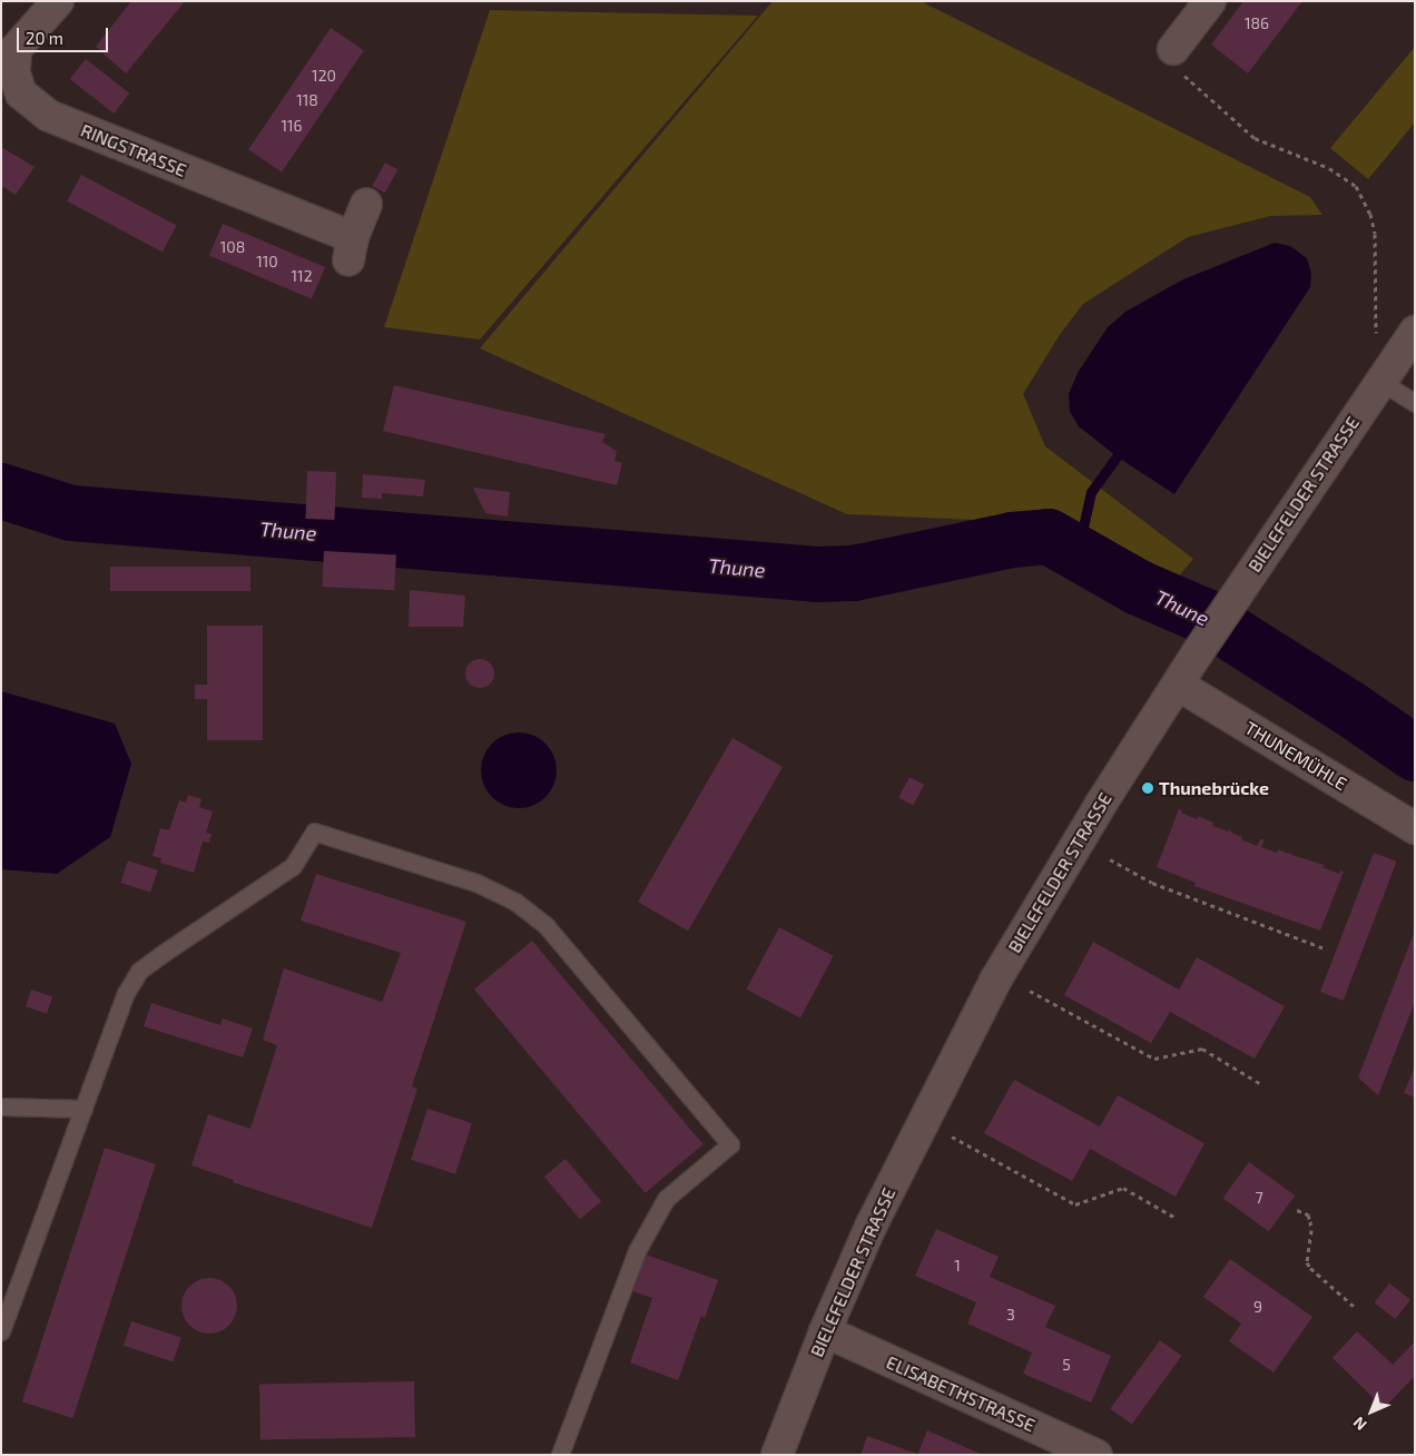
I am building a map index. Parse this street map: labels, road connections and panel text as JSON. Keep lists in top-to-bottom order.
{
  "streets": {
    "main road": [
      "RINGSTRASSE",
      "BIELEFELDER STRASSE",
      "THUNEMÜHLE",
      "ELISABETHSTRASSE"
    ]
  },
  "crossings": [
    ["BIELEFELDER STRASSE", "THUNEMÜHLE"],
    ["BIELEFELDER STRASSE", "ELISABETHSTRASSE"]
  ],
  "water": ["Thune"],
  "places": ["Thunebrücke"],
  "house_numbers": [
    "186",
    "120",
    "118",
    "116",
    "108",
    "110",
    "112",
    "7",
    "1",
    "9",
    "3",
    "5"
  ],
  "scale_bar": "20 m",
  "north": "bottom left"
}
